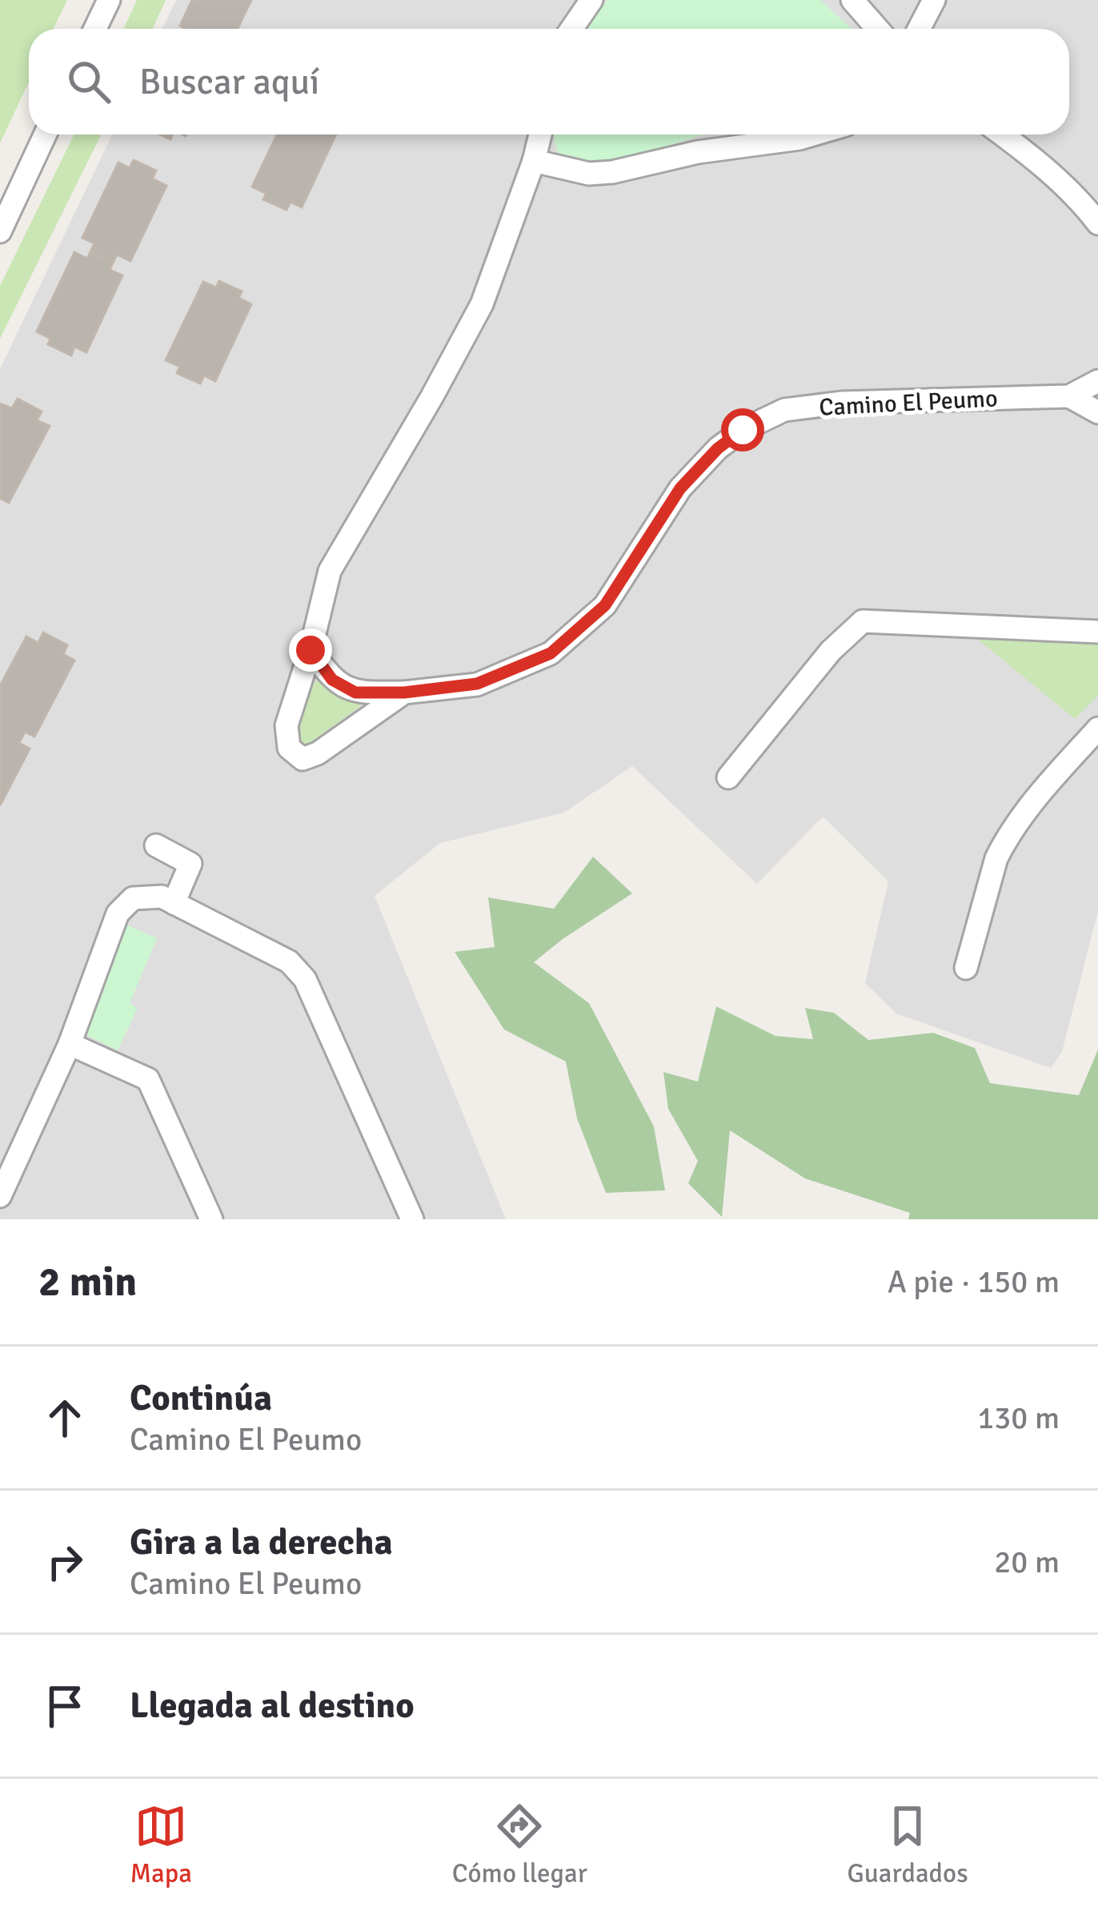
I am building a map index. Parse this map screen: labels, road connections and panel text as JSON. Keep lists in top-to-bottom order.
{
  "streets": {
    "street": ["Camino El Peumo"]
  },
  "page": {
    "search": "Buscar aquí",
    "heading": ["2 min", "A pie · 150 m"],
    "list": [
      ["Continúa", "Camino El Peumo", "130 m"],
      ["Gira a la derecha", "Camino El Peumo", "20 m"],
      "Llegada al destino"
    ],
    "nav": ["Mapa", "Cómo llegar", "Guardados"]
  }
}
